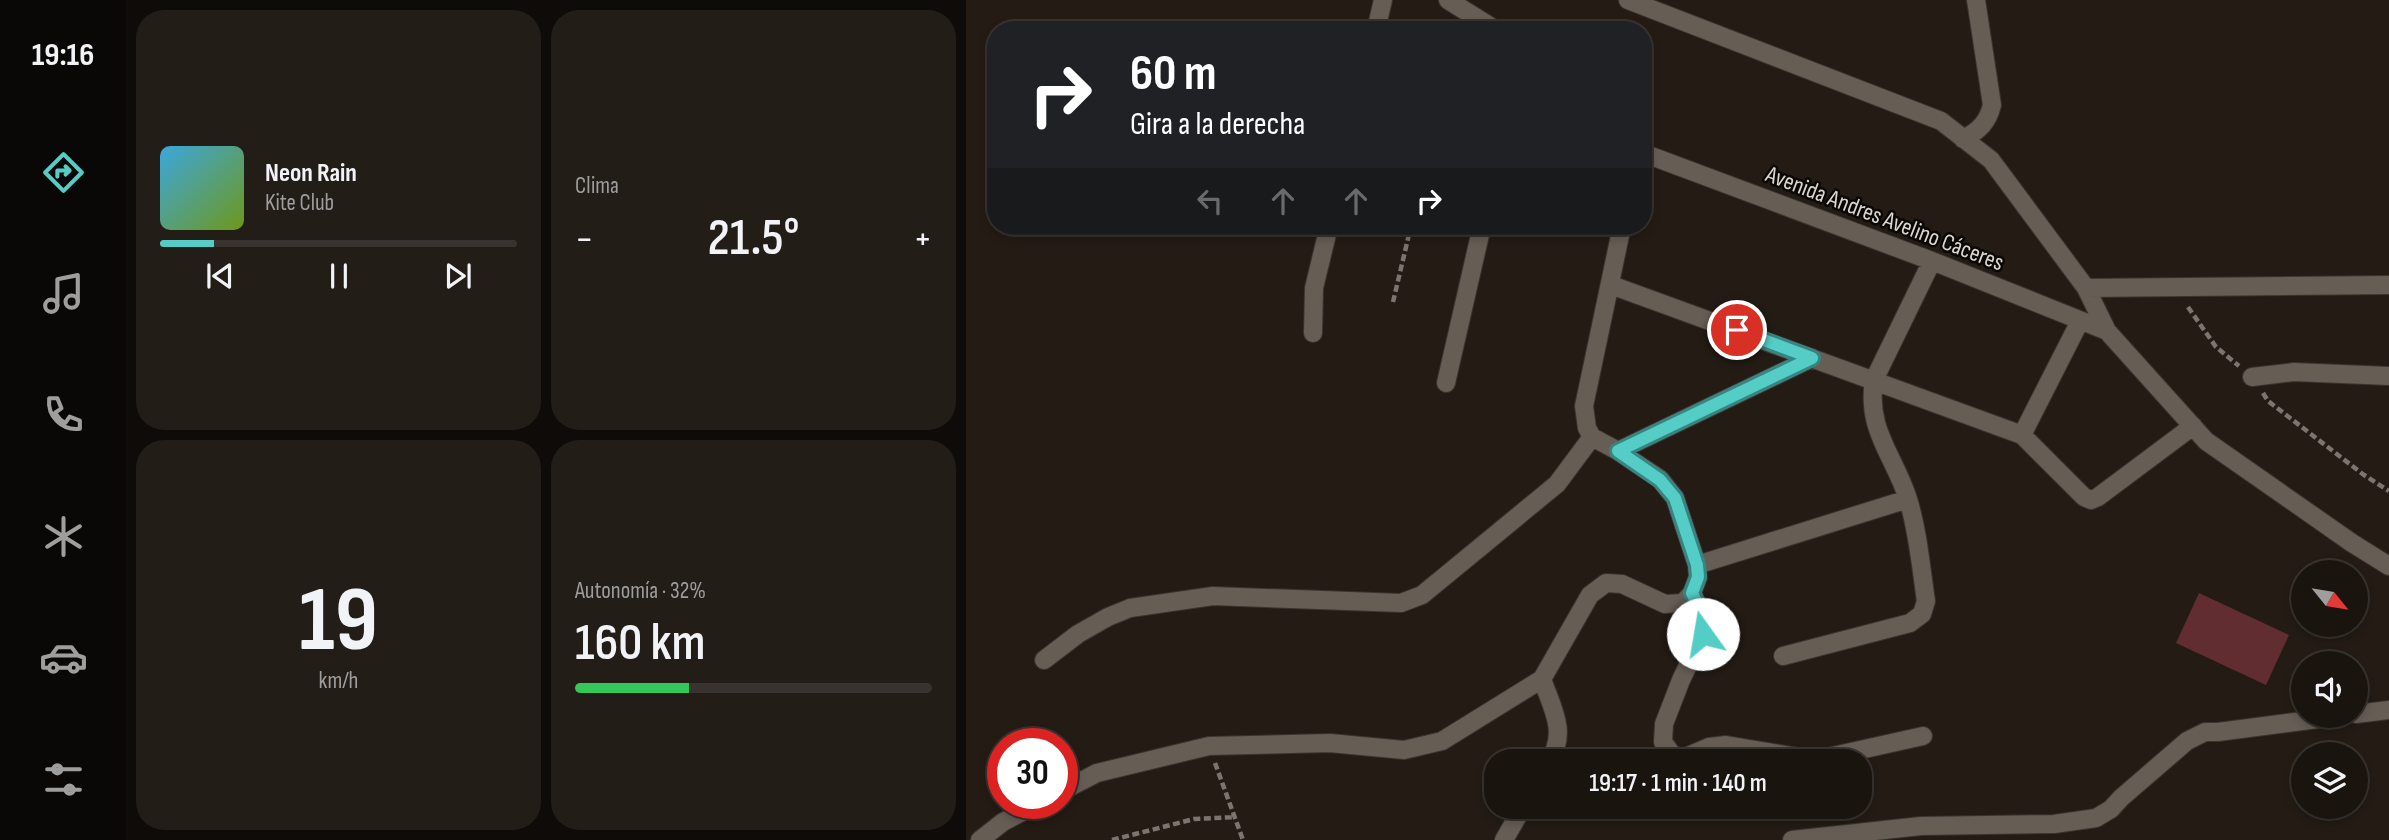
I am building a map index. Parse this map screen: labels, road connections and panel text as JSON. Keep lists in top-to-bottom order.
{
  "streets": {
    "street": ["Avenida Andres Avelino Cáceres"]
  },
  "north": "bottom right",
  "page": {
    "tabs": "19:16",
    "tile": [
      "Clima",
      ["19", "km/h"],
      ["Autonomía · 32%", "160 km"]
    ],
    "turn": ["60 m", "Gira a la derecha"],
    "song": ["Neon Rain", "Kite Club"],
    "heat": ["−", "21.5°", "+"],
    "limit": "30",
    "trip": "19:17 · 1 min · 140 m"
  }
}
